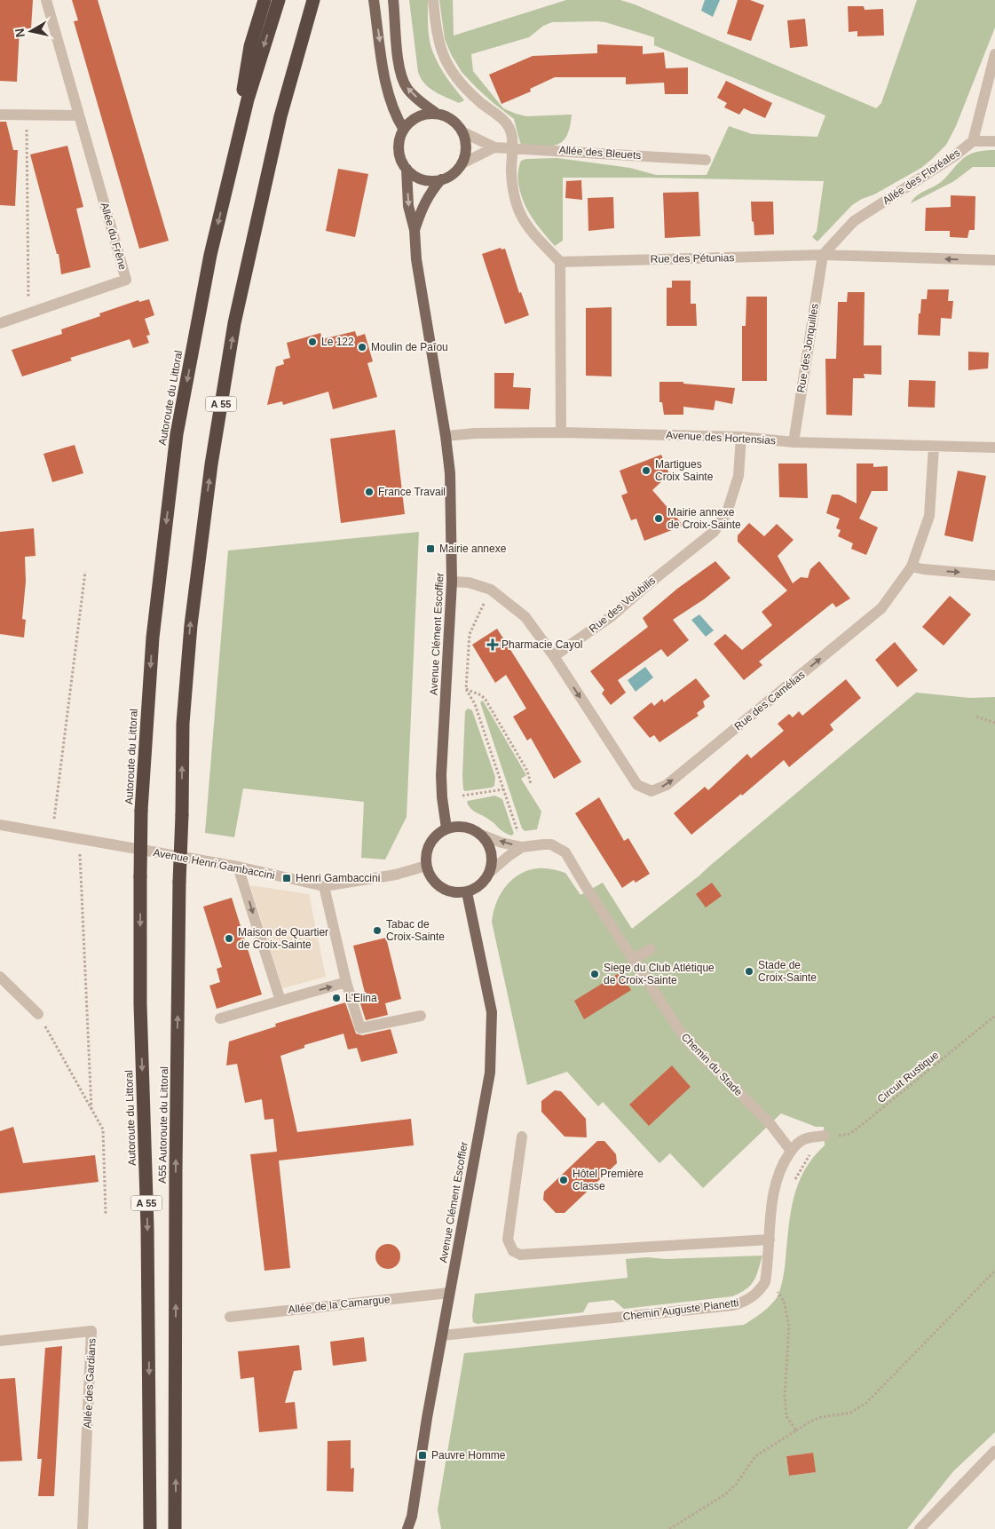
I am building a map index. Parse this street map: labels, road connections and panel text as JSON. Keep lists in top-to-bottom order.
{
  "streets": {
    "highway": ["Autoroute du Littoral", "A 55", "A55 Autoroute du Littoral"],
    "main road": ["Avenue Clément Escoffier"],
    "street": [
      "Allée des Bleuets",
      "Allée des Floréales",
      "Allée du Frêne",
      "Rue des Pétunias",
      "Rue des Jonquilles",
      "Avenue des Hortensias",
      "Rue des Volubilis",
      "Rue des Camélias",
      "Avenue Henri Gambaccini",
      "Chemin du Stade",
      "Allée de la Camargue",
      "Chemin Auguste Pianetti",
      "Allée des Gardians"
    ],
    "path": ["Circuit Rustique"]
  },
  "crossings": [
    ["Allée des Bleuets", "Avenue Clément Escoffier"],
    ["Allée des Floréales", "Rue des Pétunias"],
    ["Allée des Floréales", "Rue des Jonquilles"],
    ["Rue des Pétunias", "Rue des Jonquilles"],
    ["Rue des Jonquilles", "Avenue des Hortensias"],
    ["Avenue des Hortensias", "Rue des Volubilis"],
    ["Avenue des Hortensias", "Avenue Clément Escoffier"],
    ["Avenue des Hortensias", "Rue des Camélias"],
    ["Rue des Volubilis", "Rue des Camélias"],
    ["Avenue Clément Escoffier", "Avenue Henri Gambaccini"],
    ["Avenue Clément Escoffier", "Chemin du Stade"],
    ["Avenue Clément Escoffier", "Allée de la Camargue"],
    ["Avenue Clément Escoffier", "Chemin Auguste Pianetti"],
    ["Avenue Henri Gambaccini", "Chemin du Stade"],
    ["Chemin du Stade", "Chemin Auguste Pianetti"],
    ["Circuit Rustique", "Chemin Auguste Pianetti"]
  ],
  "one_way": ["Rue des Pétunias", "Autoroute du Littoral", "A55 Autoroute du Littoral"],
  "places": {
    "other": [
      "Le 122",
      "Moulin de Paîou",
      "Martigues Croix Sainte",
      "France Travail",
      "Mairie annexe de Croix-Sainte",
      "Tabac de Croix-Sainte",
      "Maison de Quartier de Croix-Sainte",
      "Stade de Croix-Sainte",
      "Siege du Club Atlétique de Croix-Sainte",
      "L'Elina",
      "Hôtel Première Classe"
    ],
    "transit": ["Mairie annexe", "Henri Gambaccini", "Pauvre Homme"],
    "health": ["Pharmacie Cayol"]
  },
  "north": "left"
}
